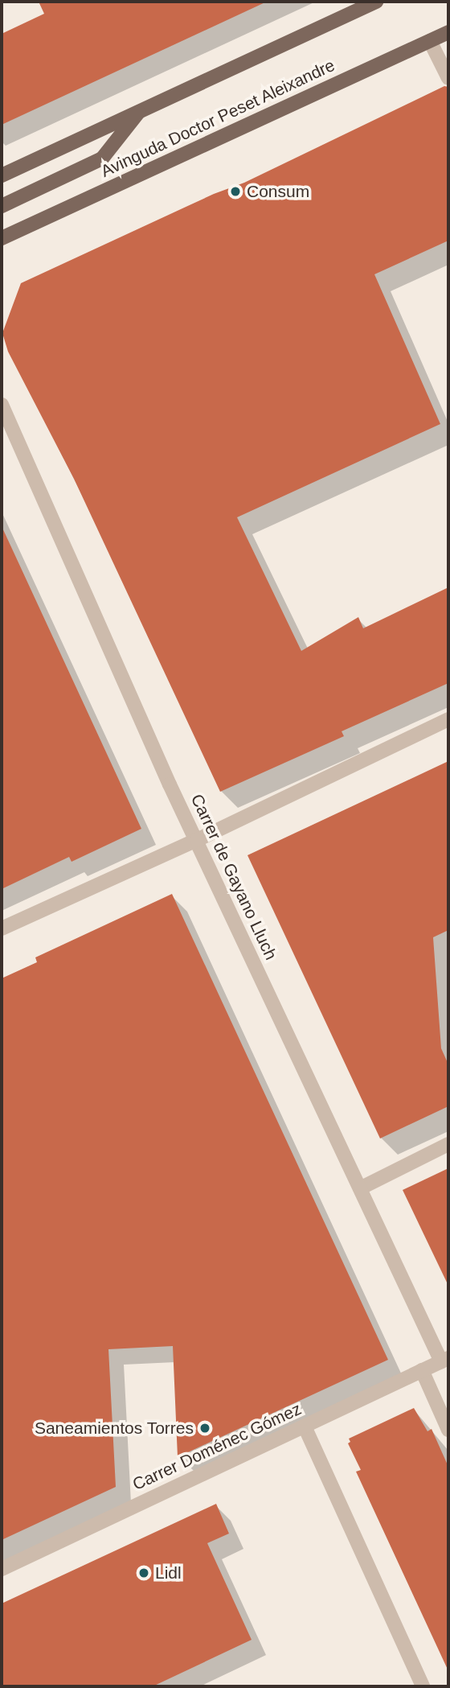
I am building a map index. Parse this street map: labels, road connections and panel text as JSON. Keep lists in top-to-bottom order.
{
  "streets": {
    "main road": ["Avinguda Doctor Peset Aleixandre"],
    "street": ["Carrer de Gayano Lluch", "Carrer Doménec Gómez"]
  },
  "crossings": [
    ["Carrer de Gayano Lluch", "Carrer Doménec Gómez"]
  ],
  "places": ["Consum", "Saneamientos Torres", "Lidl"]
}
